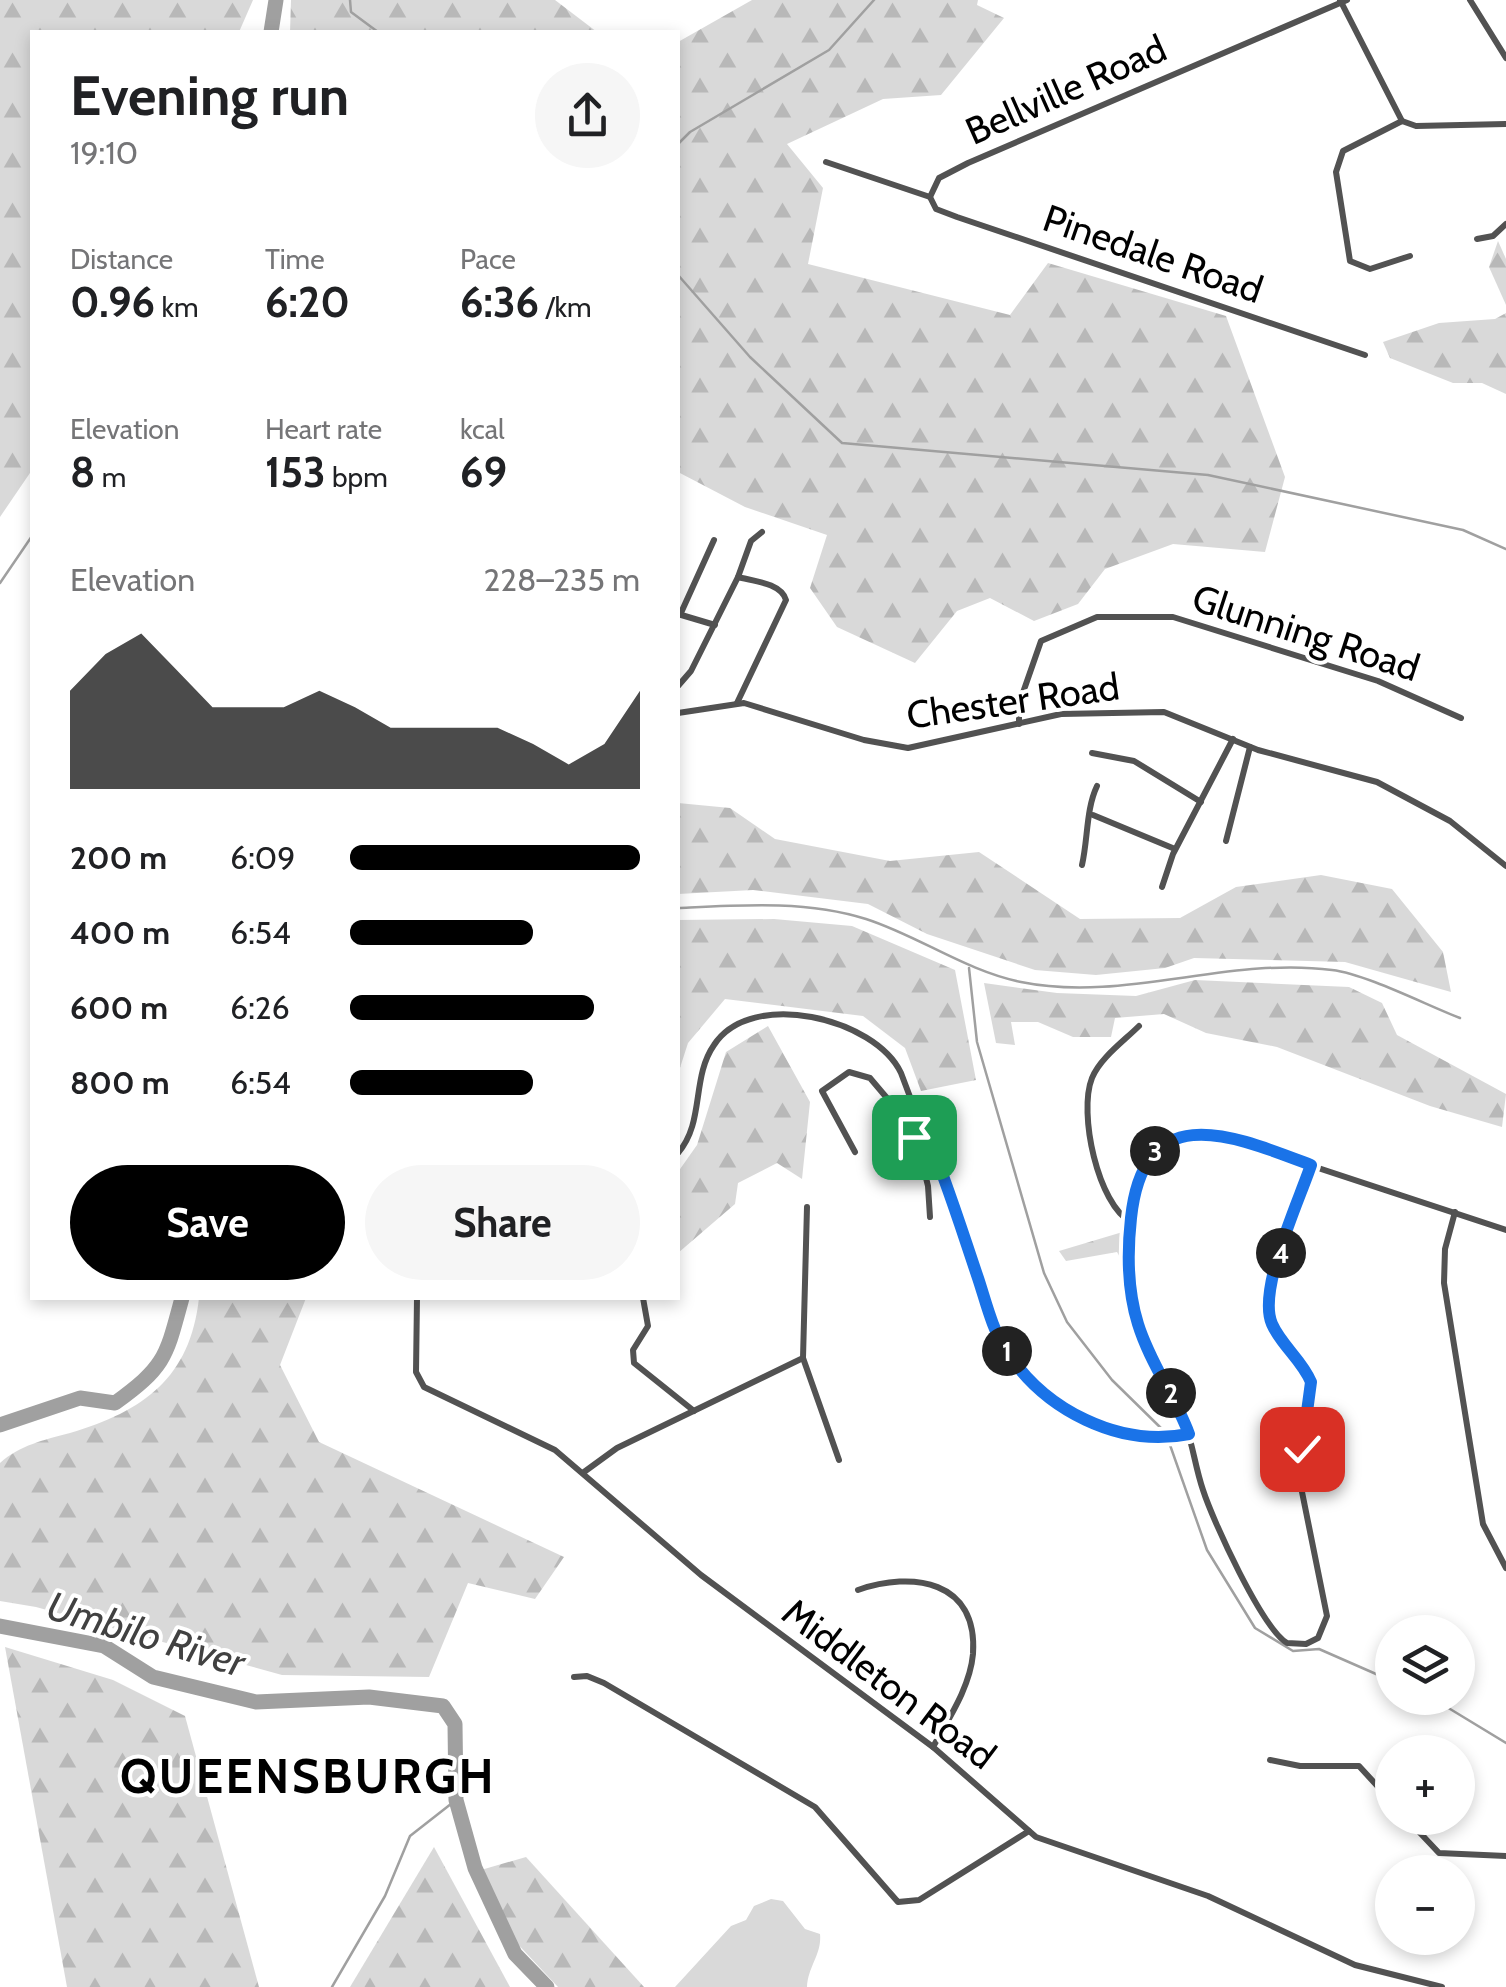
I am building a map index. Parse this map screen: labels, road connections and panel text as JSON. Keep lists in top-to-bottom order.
{
  "streets": {
    "street": [
      "Bellville Road",
      "Pinedale Road",
      "Glunning Road",
      "Chester Road",
      "Middleton Road"
    ]
  },
  "crossings": [
    ["Bellville Road", "Pinedale Road"],
    ["Glunning Road", "Chester Road"]
  ],
  "districts": ["QUEENSBURGH"],
  "water": ["Umbilo River"],
  "page": {
    "heading": ["Evening run", "19:10"],
    "stats": [
      ["Distance", "0.96 km"],
      ["Time", "6:20"],
      ["Pace", "6:36 /km"],
      ["Elevation", "8 m"],
      ["Heart rate", "153 bpm"],
      ["kcal", "69"]
    ],
    "chart": ["Elevation", "228–235 m"],
    "list": [
      {
        "name": "200 m",
        "note": "6:09"
      },
      {
        "name": "400 m",
        "note": "6:54"
      },
      {
        "name": "600 m",
        "note": "6:26"
      },
      {
        "name": "800 m",
        "note": "6:54"
      }
    ],
    "pins": [
      "3",
      "4",
      "1",
      "2"
    ],
    "buttons": ["Save", "Share"],
    "map_buttons": ["+", "−"]
  }
}
